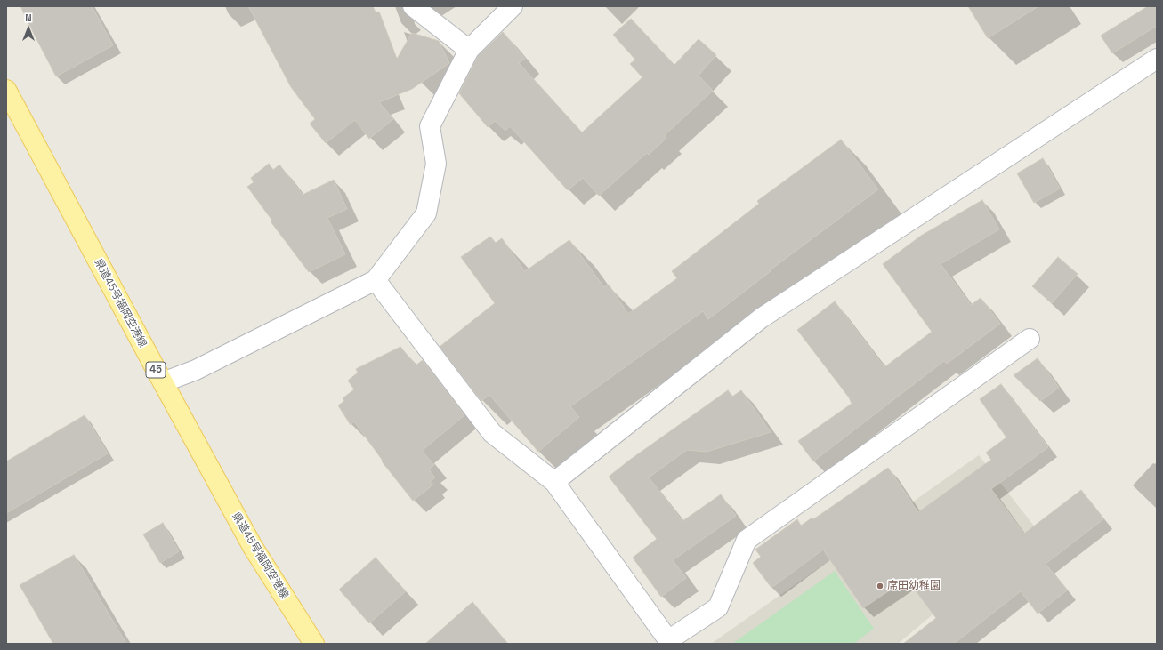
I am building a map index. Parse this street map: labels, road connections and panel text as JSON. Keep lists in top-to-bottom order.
{
  "streets": {
    "main road": ["県道45号福岡空港線", "45"]
  },
  "places": ["席田幼稚園"],
  "north": "top"
}
